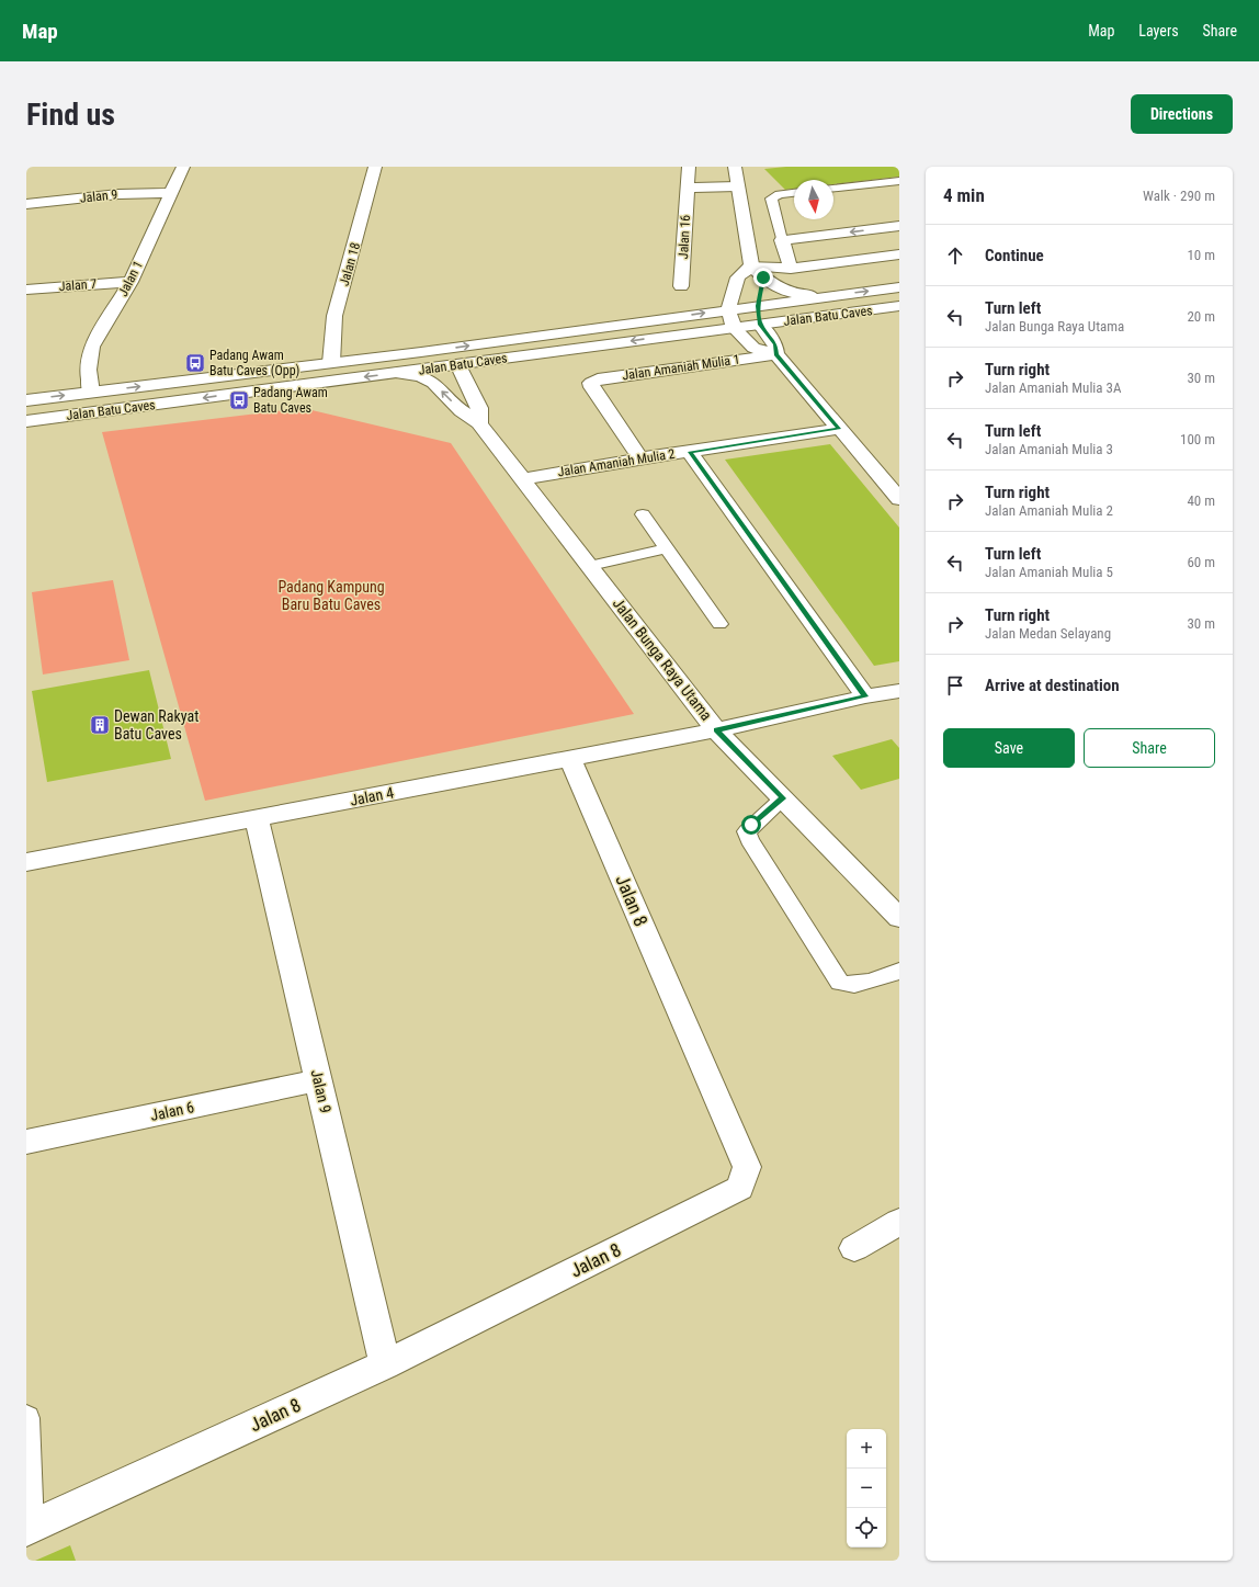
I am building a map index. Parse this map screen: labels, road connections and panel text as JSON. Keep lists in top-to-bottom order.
{
  "streets": {
    "street": [
      "Jalan 9",
      "Jalan 16",
      "Jalan 18",
      "Jalan 1",
      "Jalan 7",
      "Jalan Batu Caves",
      "Jalan Amaniah Mulia 1",
      "Jalan Amaniah Mulia 2",
      "Jalan Bunga Raya Utama",
      "Jalan 4",
      "Jalan 8",
      "Jalan 6"
    ]
  },
  "crossings": [
    ["Jalan 9", "Jalan 1"],
    ["Jalan 9", "Jalan 4"],
    ["Jalan 9", "Jalan 8"],
    ["Jalan 9", "Jalan 6"],
    ["Jalan 18", "Jalan Batu Caves"],
    ["Jalan 1", "Jalan 7"],
    ["Jalan 1", "Jalan Batu Caves"],
    ["Jalan Batu Caves", "Jalan Bunga Raya Utama"],
    ["Jalan Amaniah Mulia 1", "Jalan Amaniah Mulia 2"],
    ["Jalan Amaniah Mulia 2", "Jalan Bunga Raya Utama"],
    ["Jalan Bunga Raya Utama", "Jalan 4"],
    ["Jalan 4", "Jalan 8"]
  ],
  "parks": ["Padang Kampung Baru Batu Caves"],
  "places": {
    "bus stop": ["Padang Awam Batu Caves (Opp)", "Padang Awam Batu Caves"],
    "building": ["Dewan Rakyat Batu Caves"]
  },
  "north": "bottom",
  "page": {
    "header": "Map",
    "nav": ["Map", "Layers", "Share"],
    "buttons": [
      "Directions",
      ["Save", "Share"]
    ],
    "title": "Find us",
    "heading": ["4 min", "Walk · 290 m"],
    "list": [
      ["Continue", "10 m"],
      ["Turn left", "Jalan Bunga Raya Utama", "20 m"],
      ["Turn right", "Jalan Amaniah Mulia 3A", "30 m"],
      ["Turn left", "Jalan Amaniah Mulia 3", "100 m"],
      ["Turn right", "Jalan Amaniah Mulia 2", "40 m"],
      ["Turn left", "Jalan Amaniah Mulia 5", "60 m"],
      ["Turn right", "Jalan Medan Selayang", "30 m"],
      "Arrive at destination"
    ],
    "map_buttons": ["+", "−"]
  }
}
